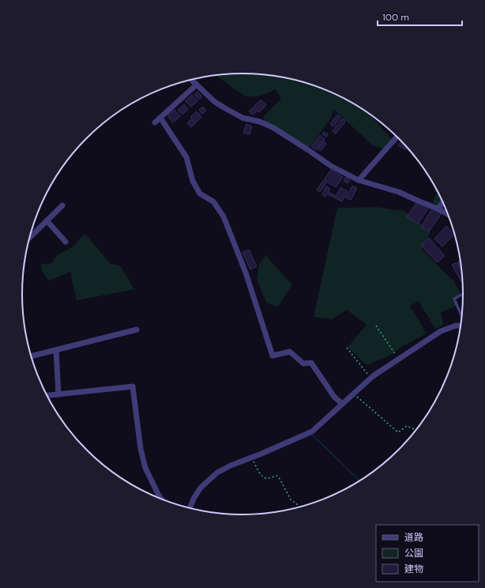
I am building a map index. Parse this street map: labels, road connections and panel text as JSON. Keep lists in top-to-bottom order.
{
  "legend": ["道路", "公園", "建物"],
  "scale_bar": "100 m"
}
